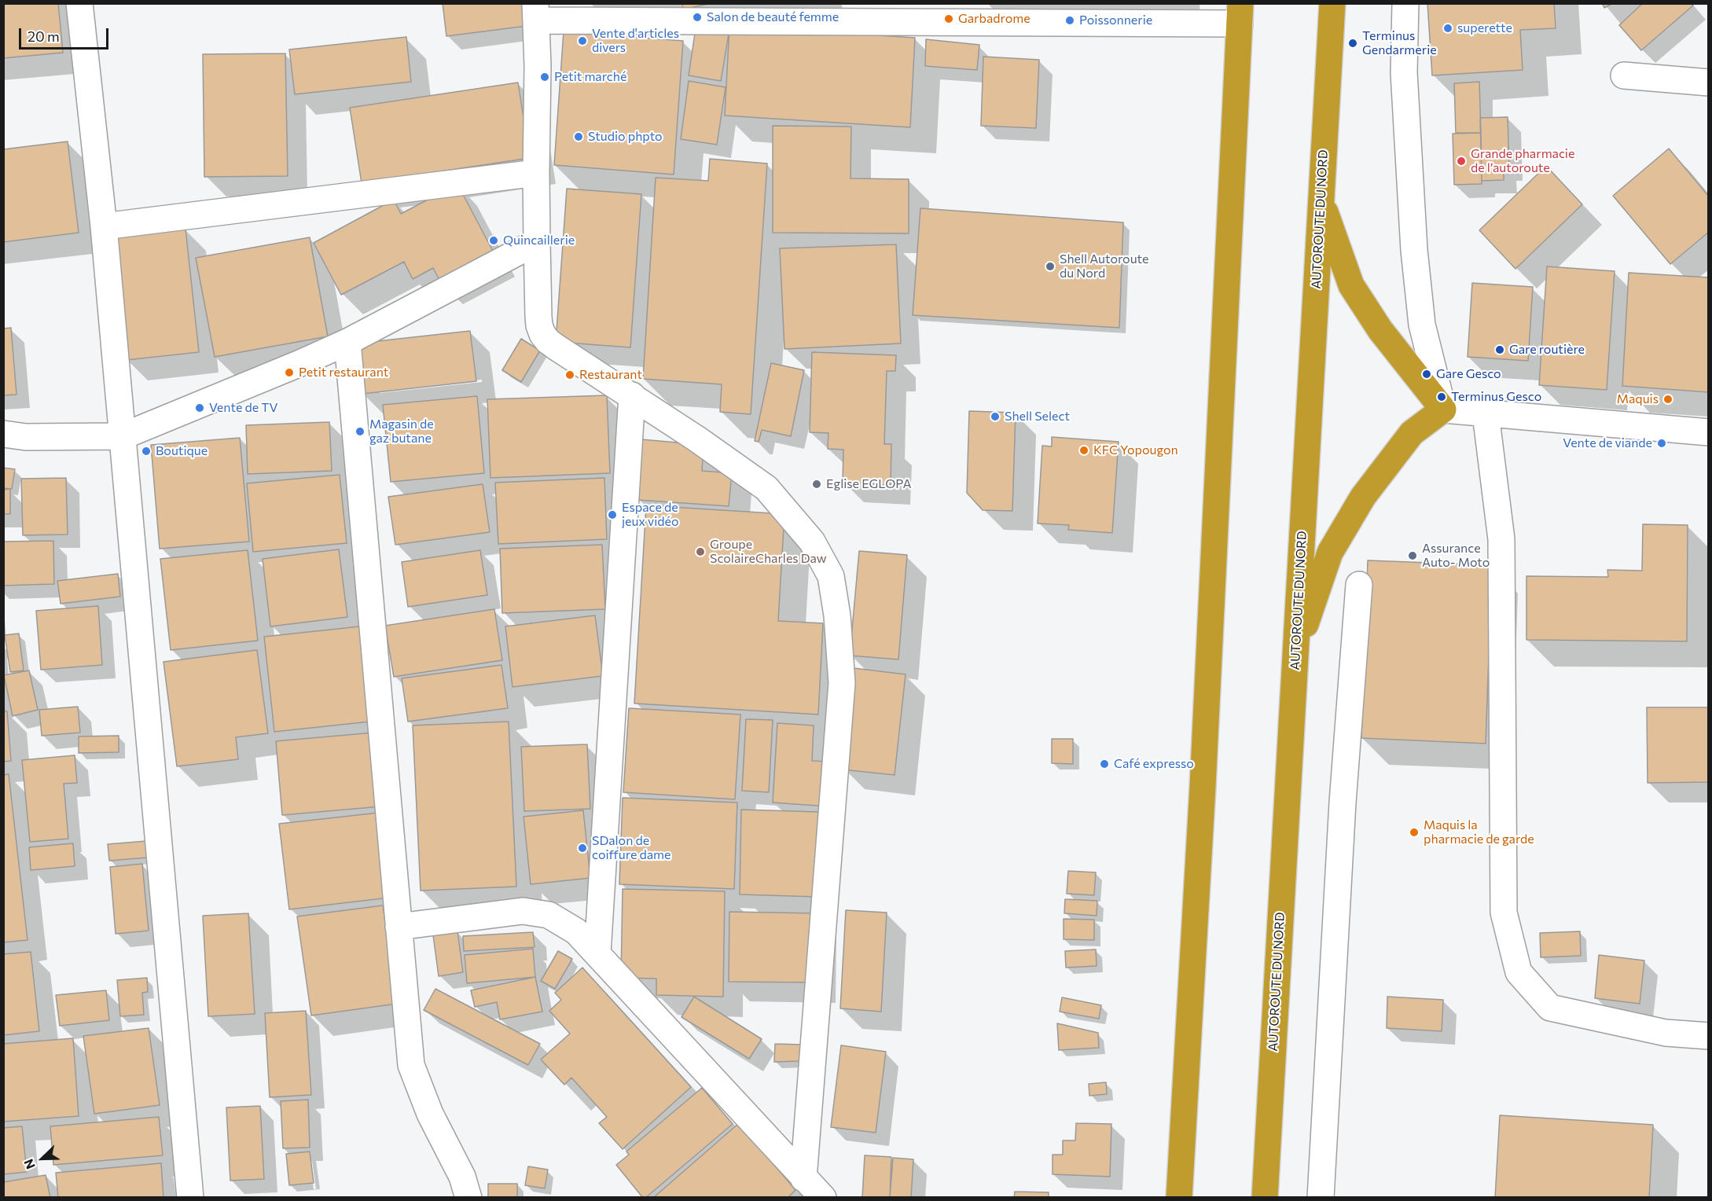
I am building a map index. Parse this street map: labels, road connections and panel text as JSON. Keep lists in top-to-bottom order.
{
  "streets": {
    "highway": ["AUTOROUTE DU NORD"]
  },
  "places": [
    "Salon de beauté femme",
    "Garbadrome",
    "Poissonnerie",
    "superette",
    "Vente d'articles divers",
    "Terminus Gendarmerie",
    "Petit marché",
    "Studio phpto",
    "Grande pharmacie de l’autoroute",
    "Quincaillerie",
    "Shell Autoroute du Nord",
    "Gare routière",
    "Petit restaurant",
    "Gare Gesco",
    "Restaurant",
    "Terminus Gesco",
    "Maquis",
    "Vente de TV",
    "Shell Select",
    "Magasin de gaz butane",
    "Vente de viande",
    "KFC Yopougon",
    "Boutique",
    "Eglise EGLOPA",
    "Espace de jeux vidéo",
    "Groupe ScolaireCharles Daw",
    "Assurance Auto- Moto",
    "Café expresso",
    "Maquis la pharmacie de garde",
    "SDalon de coiffure dame"
  ],
  "scale_bar": "20 m",
  "north": "bottom left"
}
